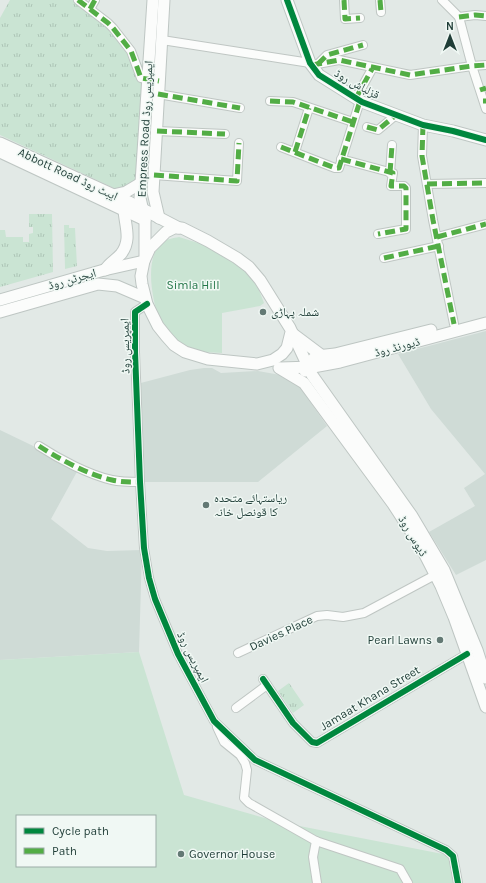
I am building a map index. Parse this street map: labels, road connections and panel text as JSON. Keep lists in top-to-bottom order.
{
  "streets": {
    "main road": [
      "قزلباش روڈ",
      "Empress Road ایمپریس روڈ",
      "Abbott Road ایبٹ روڈ",
      "ایجرٹن روڈ",
      "ڈیورنڈ روڈ",
      "ڈیوس روڈ"
    ],
    "street": ["ایمپریس روڈ", "Davies Place", "Jamaat Khana Street"]
  },
  "crossings": [
    ["Empress Road ایمپریس روڈ", "Abbott Road ایبٹ روڈ"],
    ["Empress Road ایمپریس روڈ", "ایجرٹن روڈ"],
    ["Empress Road ایمپریس روڈ", "ایمپریس روڈ"],
    ["Empress Road ایمپریس روڈ", "ڈیورنڈ روڈ"],
    ["Empress Road ایمپریس روڈ", "ڈیوس روڈ"],
    ["Abbott Road ایبٹ روڈ", "ایجرٹن روڈ"],
    ["Abbott Road ایبٹ روڈ", "ایمپریس روڈ"],
    ["Abbott Road ایبٹ روڈ", "ڈیورنڈ روڈ"],
    ["Abbott Road ایبٹ روڈ", "ڈیوس روڈ"],
    ["ایجرٹن روڈ", "ایمپریس روڈ"],
    ["ایجرٹن روڈ", "ڈیورنڈ روڈ"],
    ["ایجرٹن روڈ", "ڈیوس روڈ"],
    ["ایمپریس روڈ", "ڈیورنڈ روڈ"],
    ["ایمپریس روڈ", "ڈیوس روڈ"],
    ["ڈیورنڈ روڈ", "ڈیوس روڈ"],
    ["ڈیوس روڈ", "Davies Place"],
    ["ڈیوس روڈ", "Jamaat Khana Street"]
  ],
  "parks": ["Simla Hill"],
  "places": [
    "شملہ پہاڑی",
    "ریاستہائے متحدہ کا قونصل خانہ",
    "Pearl Lawns",
    "Governor House"
  ],
  "legend": ["Cycle path", "Path"],
  "north": "top"
}
